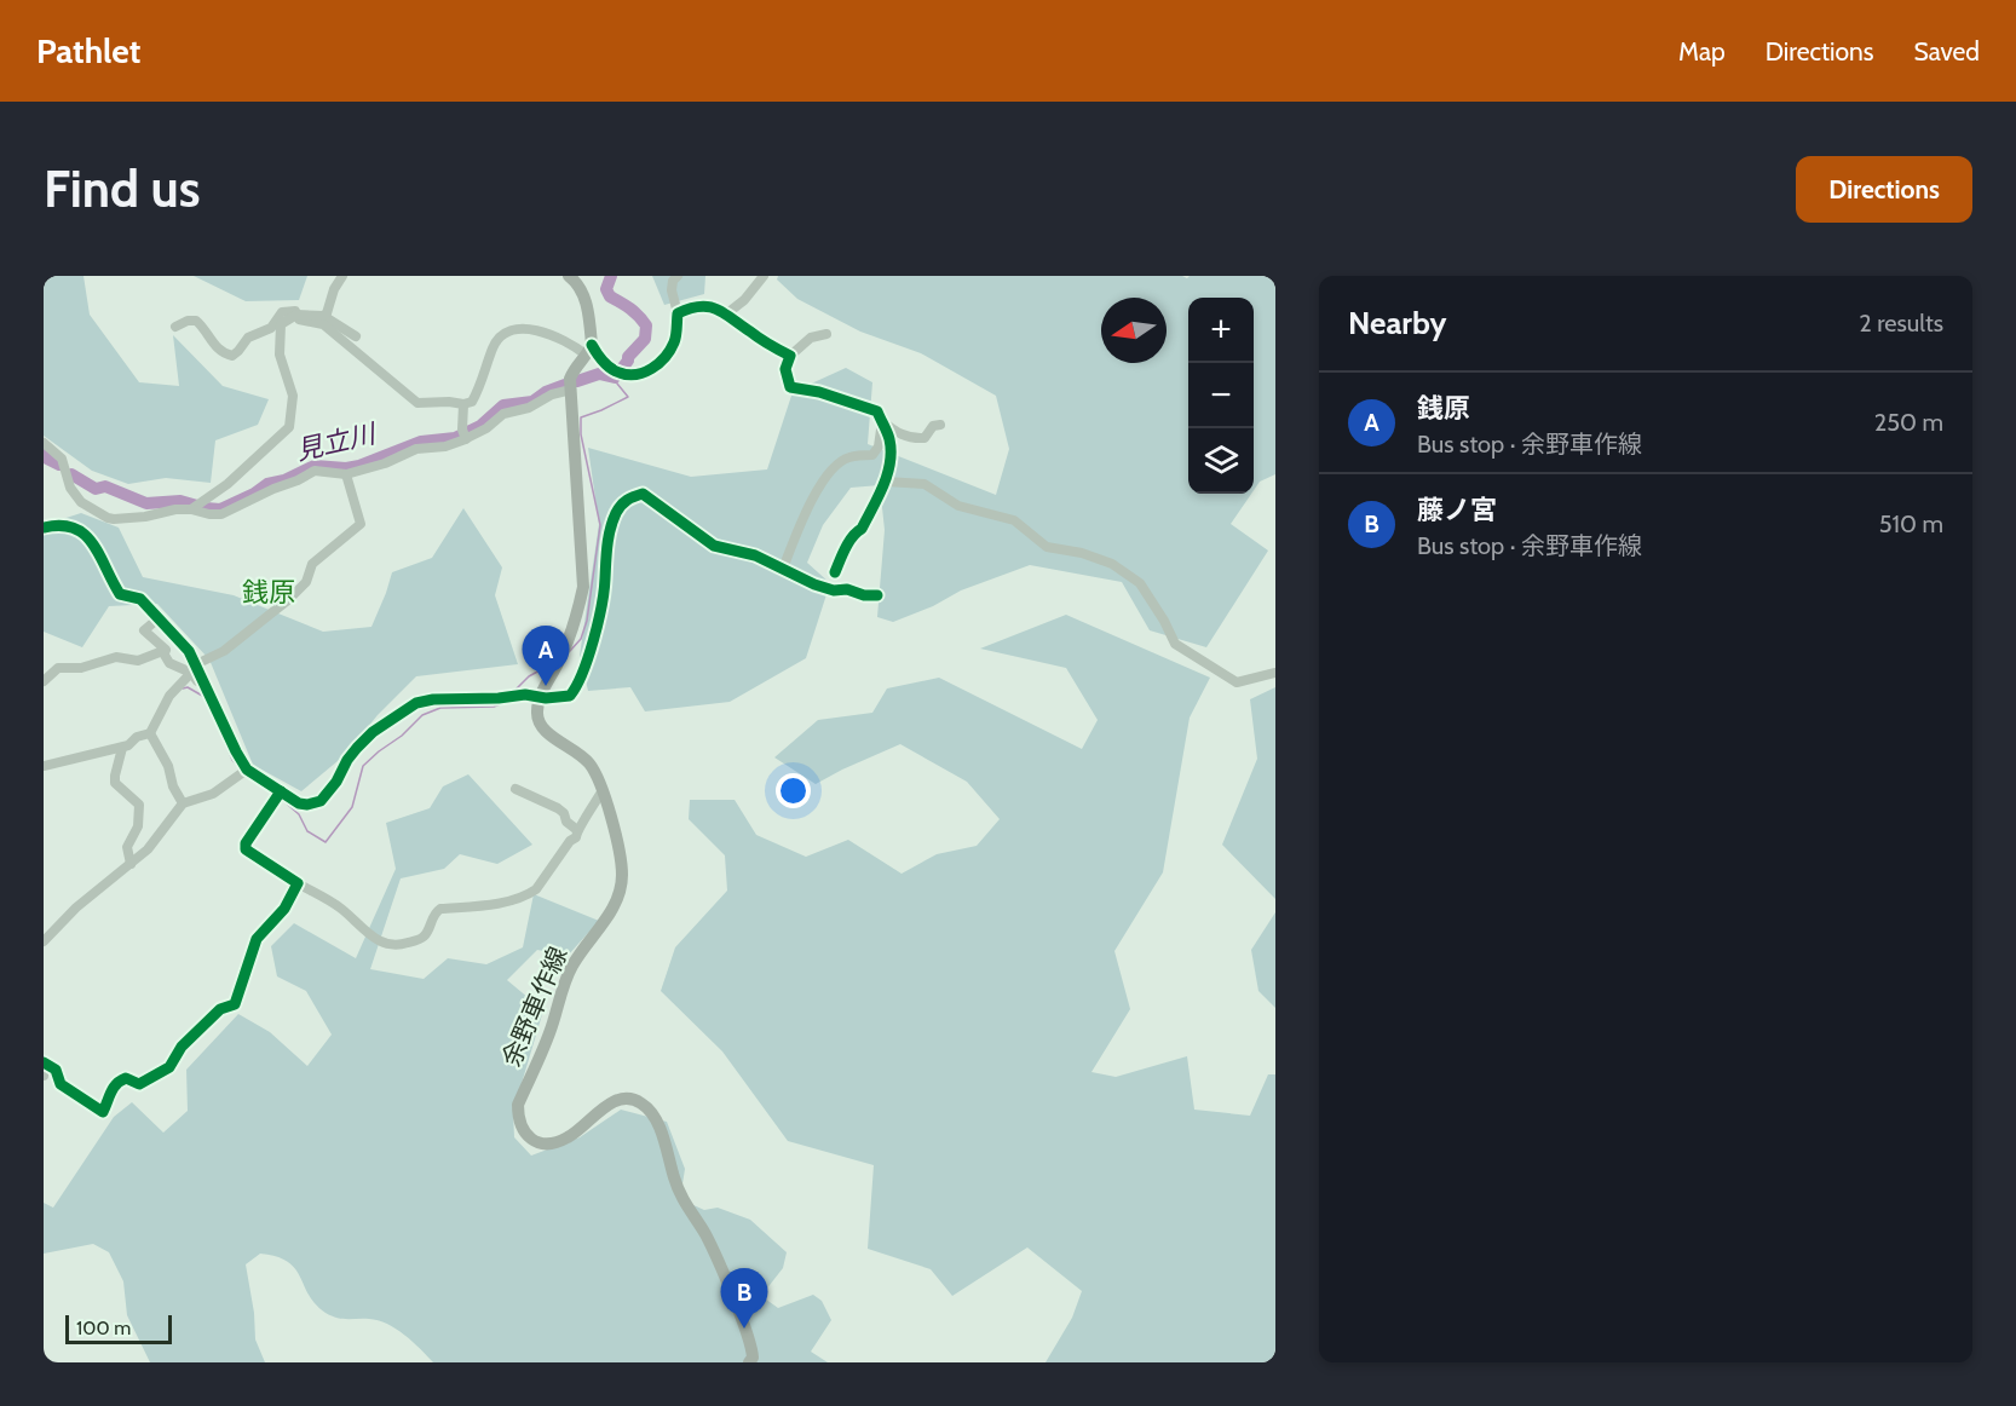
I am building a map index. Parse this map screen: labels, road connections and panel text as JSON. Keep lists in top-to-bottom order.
{
  "streets": {
    "main road": ["余野車作線"]
  },
  "districts": ["銭原"],
  "water": ["見立川"],
  "scale_bar": "100 m",
  "north": "left",
  "page": {
    "header": "Pathlet",
    "nav": ["Map", "Directions", "Saved"],
    "buttons": "Directions",
    "title": "Find us",
    "heading": ["Nearby", "2 results"],
    "map_buttons": ["+", "−"],
    "list": [
      {
        "mark": "A",
        "name": "銭原",
        "note": "Bus stop · 余野車作線",
        "value": "250 m"
      },
      {
        "mark": "B",
        "name": "藤ノ宮",
        "note": "Bus stop · 余野車作線",
        "value": "510 m"
      }
    ],
    "pins": ["A", "B"],
    "scale": "100 m"
  }
}
